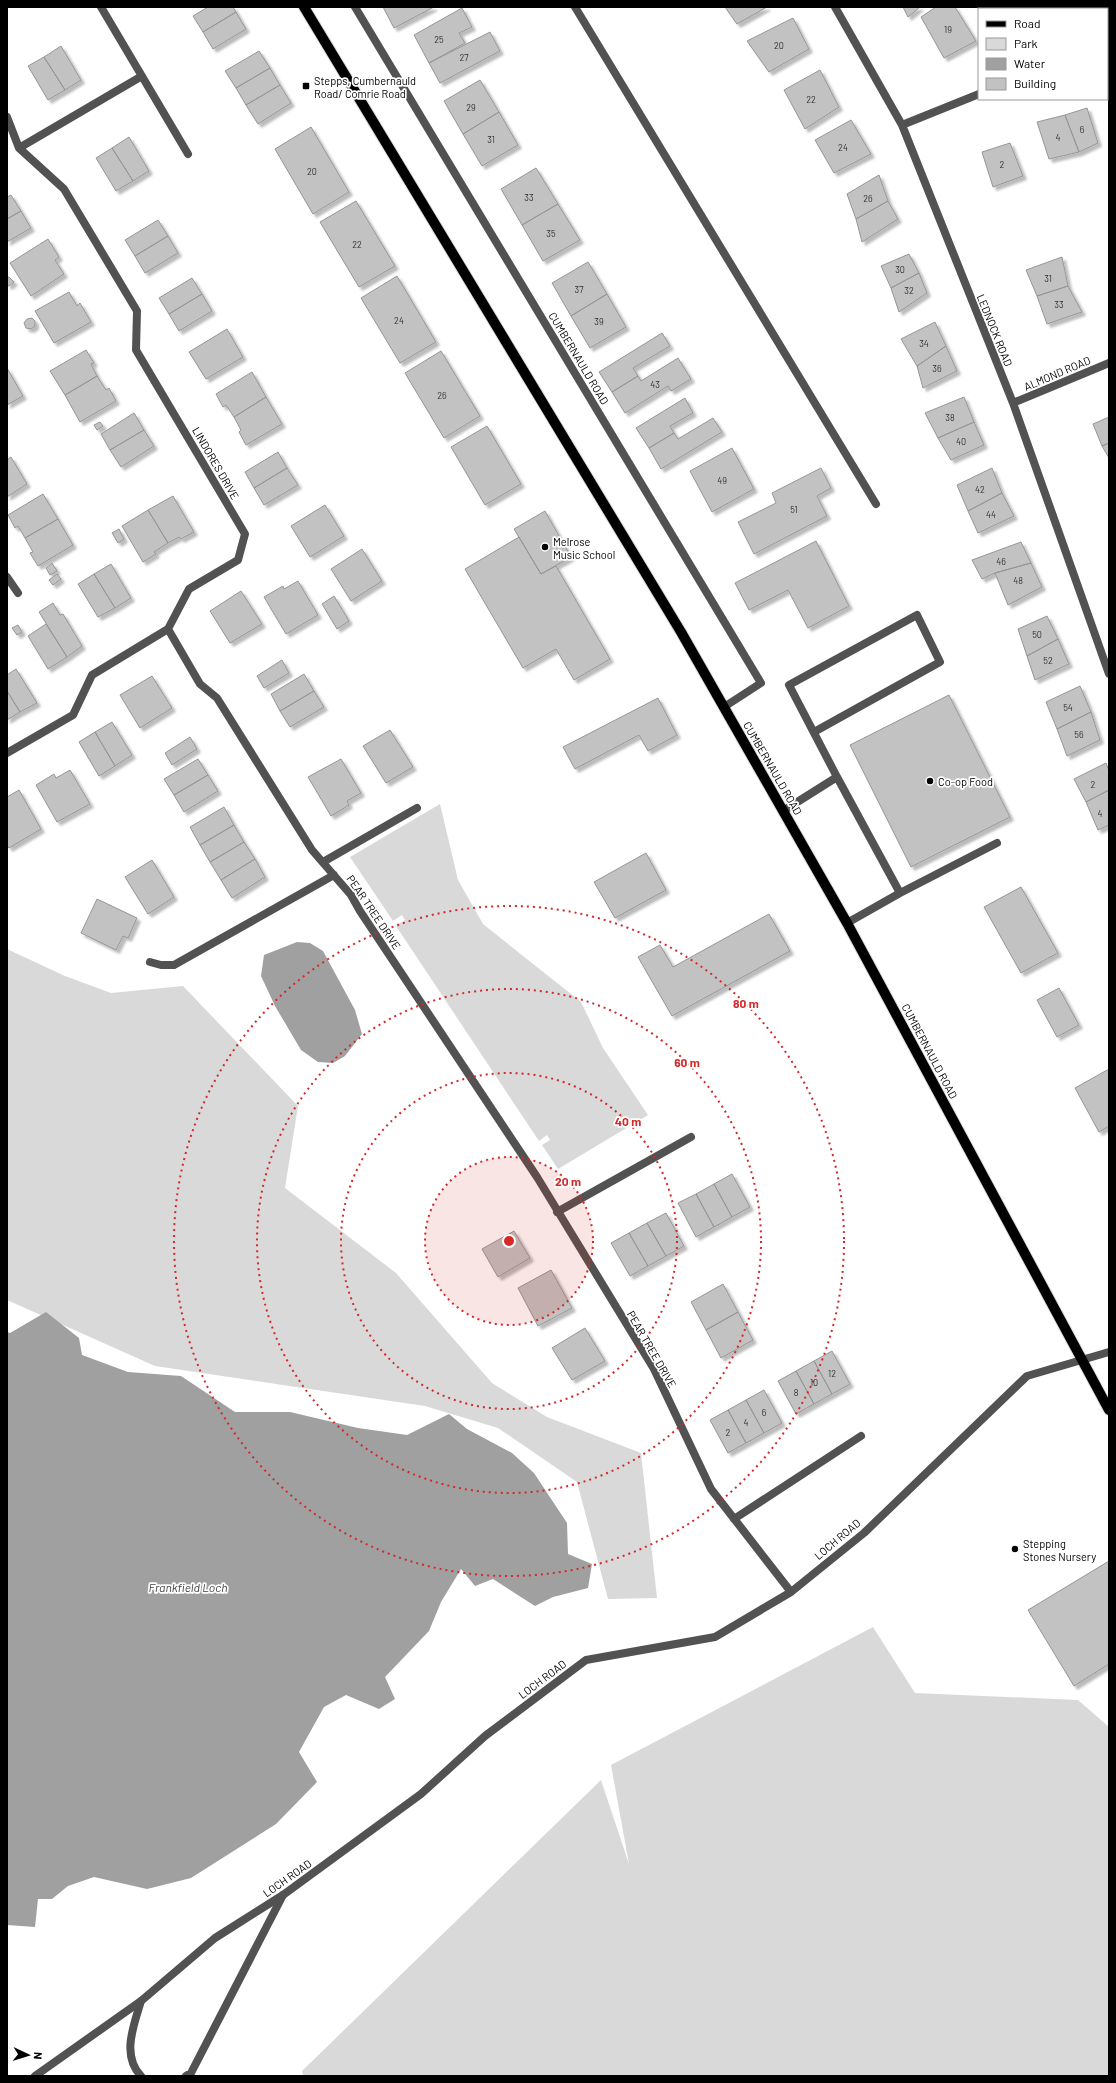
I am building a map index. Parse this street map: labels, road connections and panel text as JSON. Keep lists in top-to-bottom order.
{
  "streets": {
    "main road": ["CUMBERNAULD ROAD"],
    "street": [
      "LEDNOCK ROAD",
      "ALMOND ROAD",
      "LINDORES DRIVE",
      "PEAR TREE DRIVE",
      "LOCH ROAD"
    ]
  },
  "crossings": [
    ["LEDNOCK ROAD", "ALMOND ROAD"],
    ["CUMBERNAULD ROAD", "LOCH ROAD"],
    ["LINDORES DRIVE", "PEAR TREE DRIVE"],
    ["PEAR TREE DRIVE", "LOCH ROAD"]
  ],
  "water": ["Frankfield Loch"],
  "places": {
    "transit": ["Stepps, Cumbernauld Road/ Comrie Road"],
    "other": ["Melrose Music School", "Co-op Food", "Stepping Stones Nursery"]
  },
  "house_numbers": [
    "19",
    "25",
    "20",
    "27",
    "22",
    "29",
    "6",
    "4",
    "31",
    "24",
    "2",
    "20",
    "33",
    "26",
    "35",
    "22",
    "30",
    "31",
    "37",
    "32",
    "33",
    "24",
    "39",
    "34",
    "36",
    "43",
    "26",
    "38",
    "40",
    "49",
    "42",
    "51",
    "44",
    "46",
    "48",
    "50",
    "52",
    "54",
    "56",
    "2",
    "4",
    "12",
    "10",
    "8",
    "6",
    "4",
    "2"
  ],
  "legend": [
    "Road",
    "Park",
    "Water",
    "Building"
  ],
  "north": "right",
  "rings": [
    "80 m",
    "60 m",
    "40 m",
    "20 m"
  ]
}
